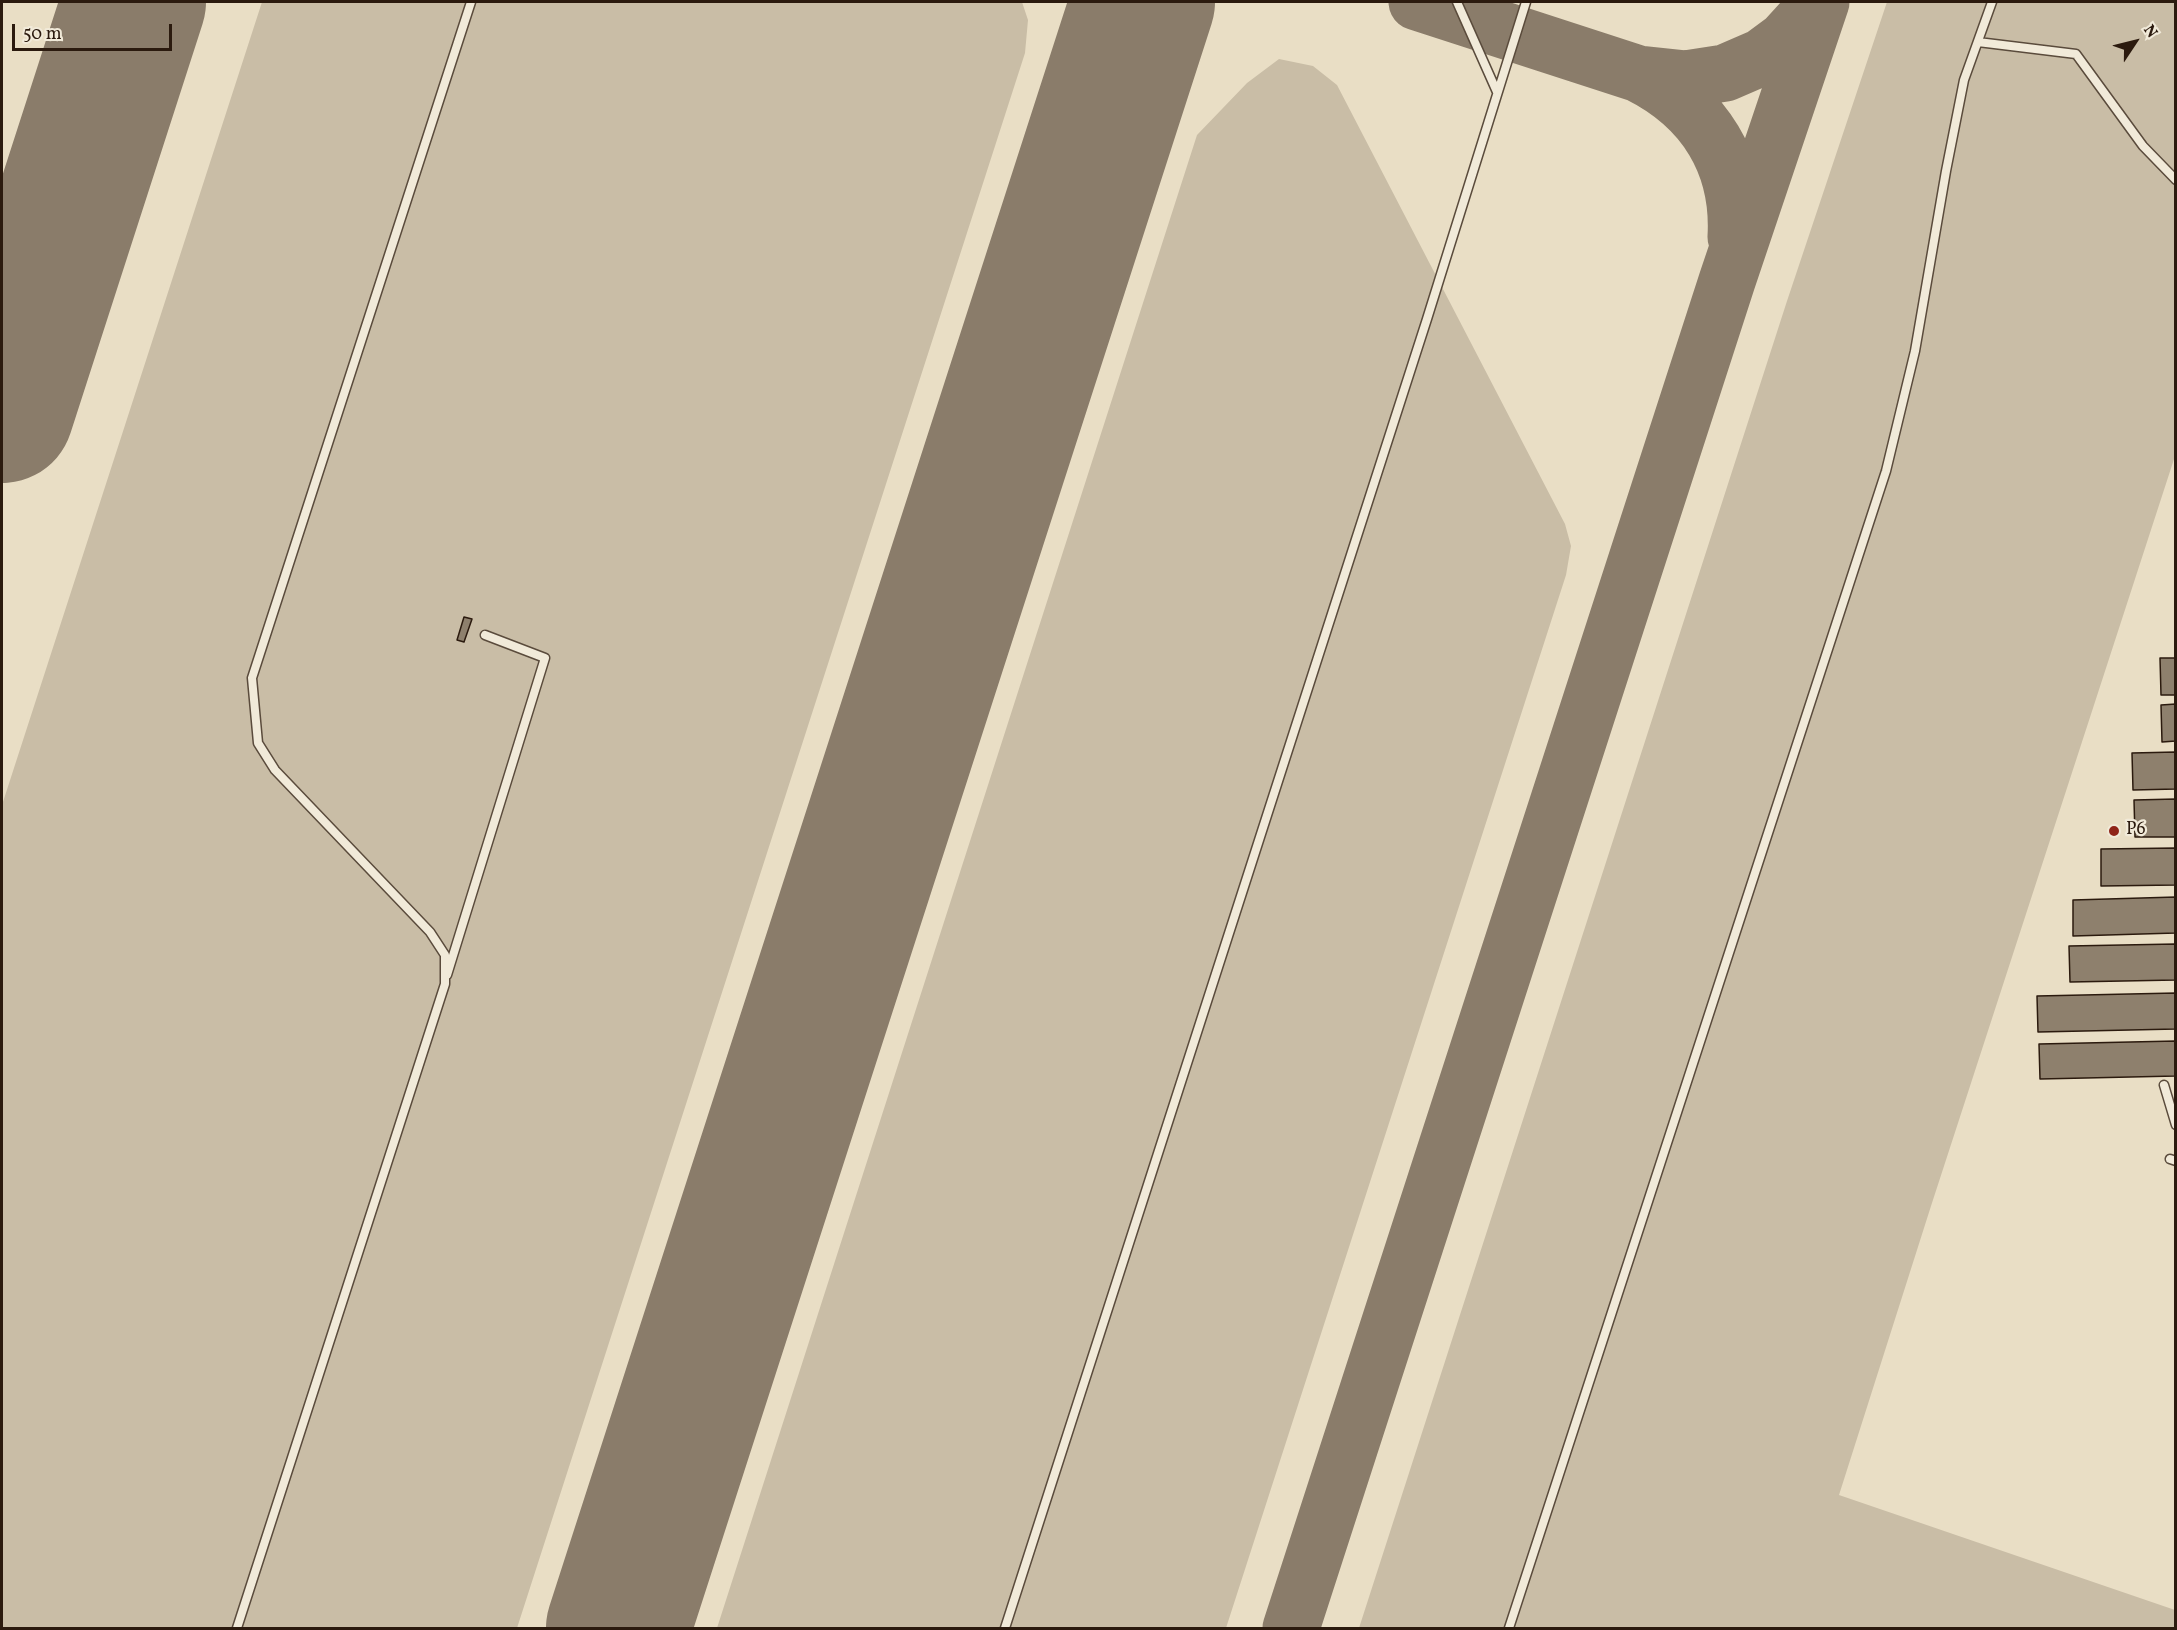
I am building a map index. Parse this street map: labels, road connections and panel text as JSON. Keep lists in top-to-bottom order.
{
  "places": ["P6"],
  "scale_bar": "50 m",
  "north": "top right"
}
